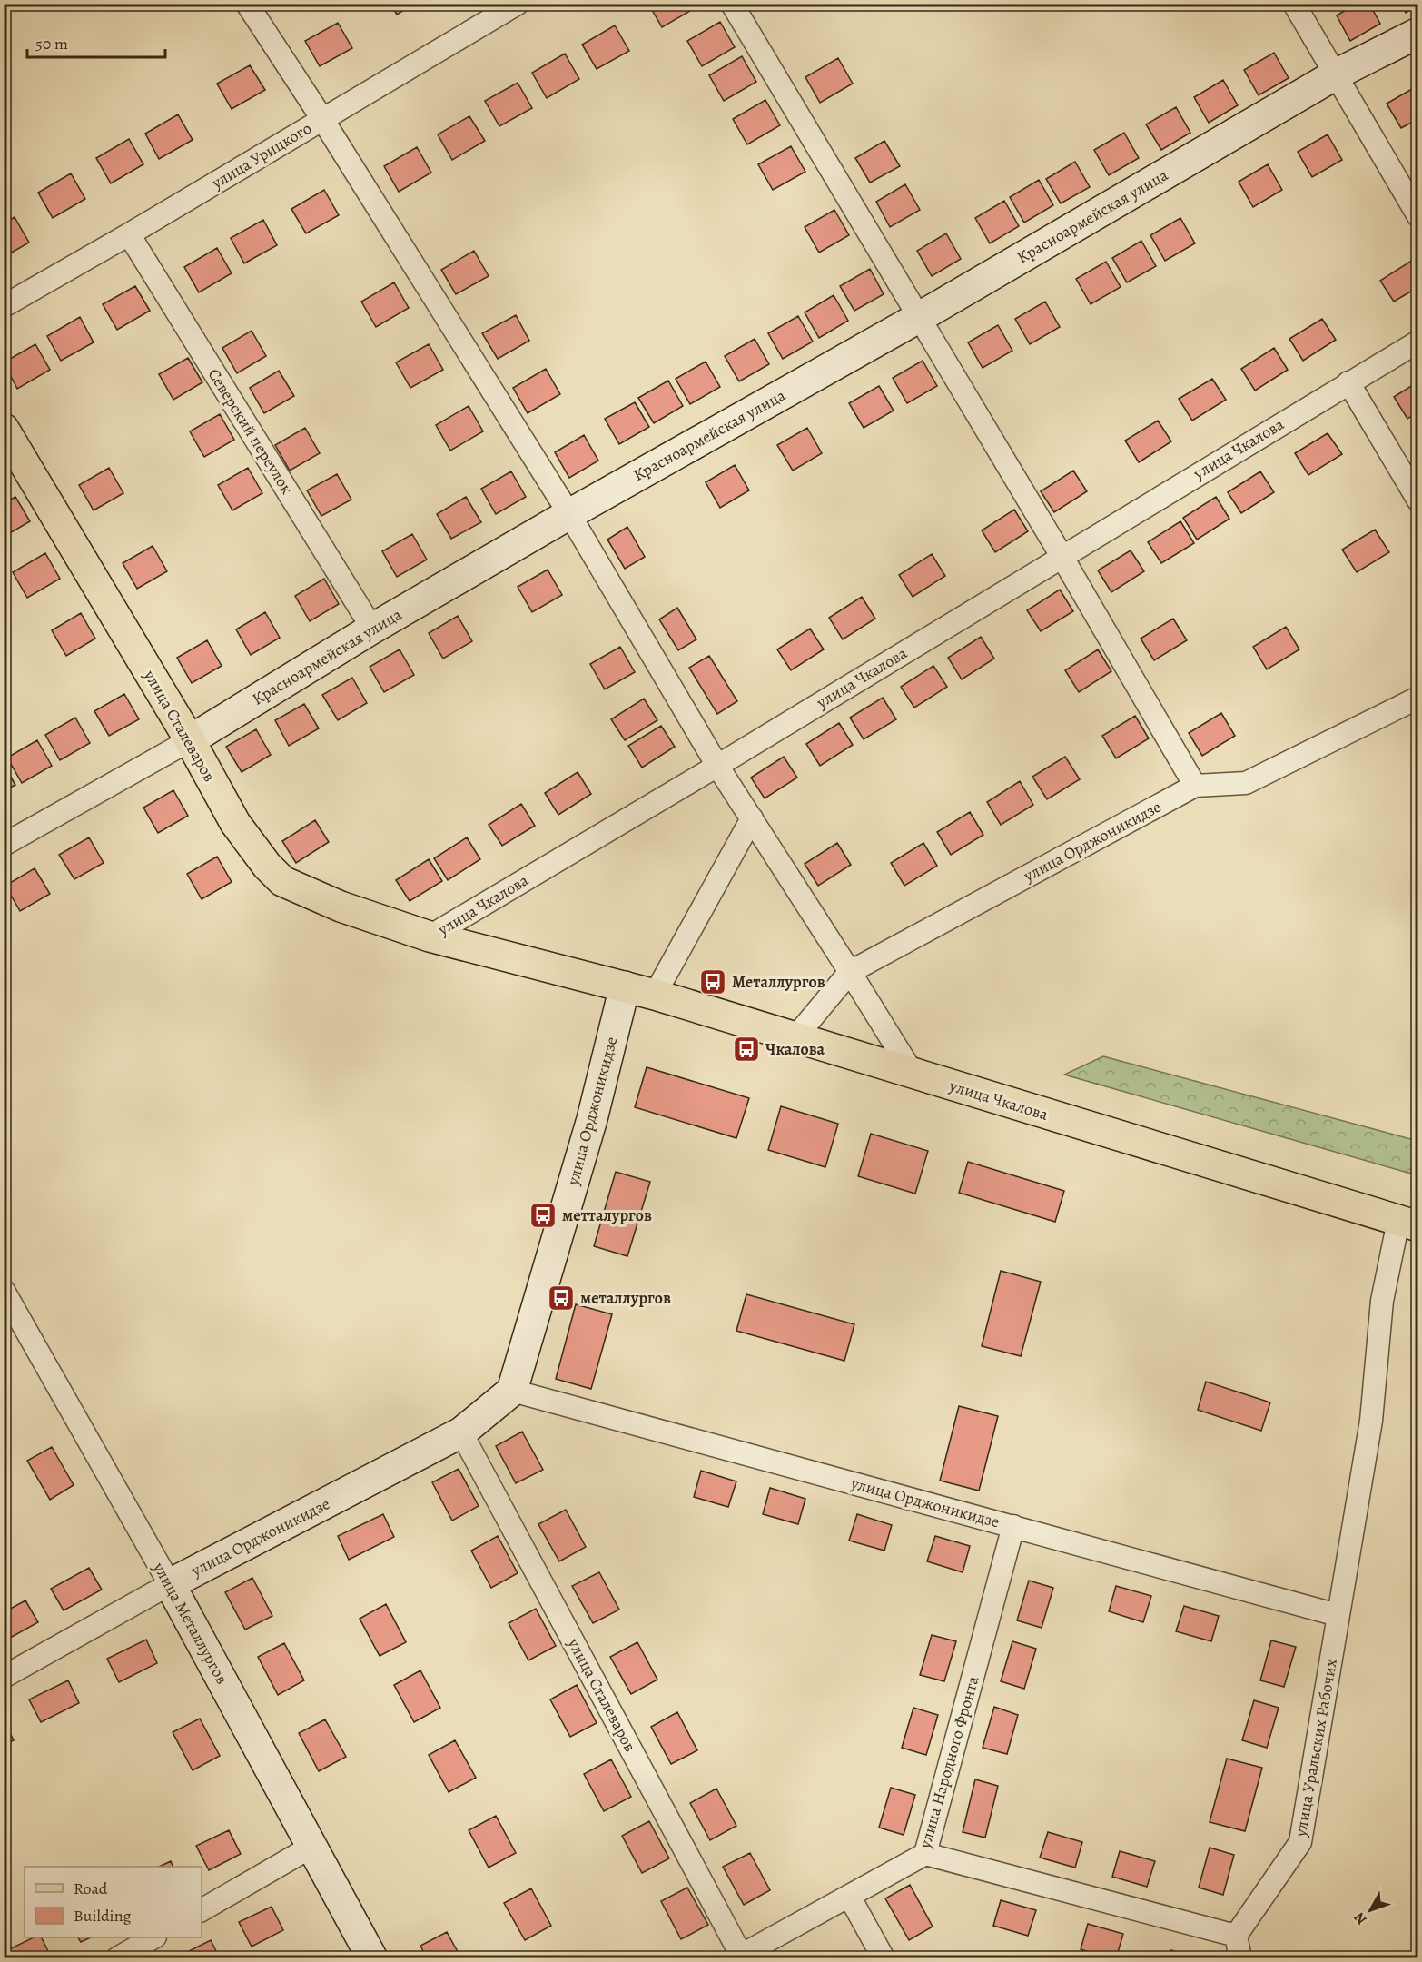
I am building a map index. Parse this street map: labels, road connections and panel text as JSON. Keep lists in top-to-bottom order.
{
  "streets": {
    "main road": ["улица Чкалова", "улица Сталеваров"],
    "street": [
      "улица Урицкого",
      "Красноармейская улица",
      "Северский переулок",
      "улица Орджоникидзе",
      "улица Металлургов",
      "улица Уральских Рабочих",
      "улица Народного Фронта"
    ]
  },
  "crossings": [
    ["улица Урицкого", "Северский переулок"],
    ["Красноармейская улица", "Северский переулок"],
    ["Красноармейская улица", "улица Сталеваров"],
    ["улица Чкалова", "улица Сталеваров"],
    ["улица Чкалова", "улица Орджоникидзе"],
    ["улица Чкалова", "улица Уральских Рабочих"],
    ["улица Сталеваров", "улица Орджоникидзе"],
    ["улица Сталеваров", "улица Народного Фронта"],
    ["улица Орджоникидзе", "улица Металлургов"],
    ["улица Орджоникидзе", "улица Уральских Рабочих"],
    ["улица Орджоникидзе", "улица Народного Фронта"]
  ],
  "places": {
    "bus stop": [
      "Металлургов",
      "Чкалова",
      "метталургов",
      "металлургов"
    ]
  },
  "legend": ["Road", "Building"],
  "scale_bar": "50 m",
  "north": "bottom left"
}
